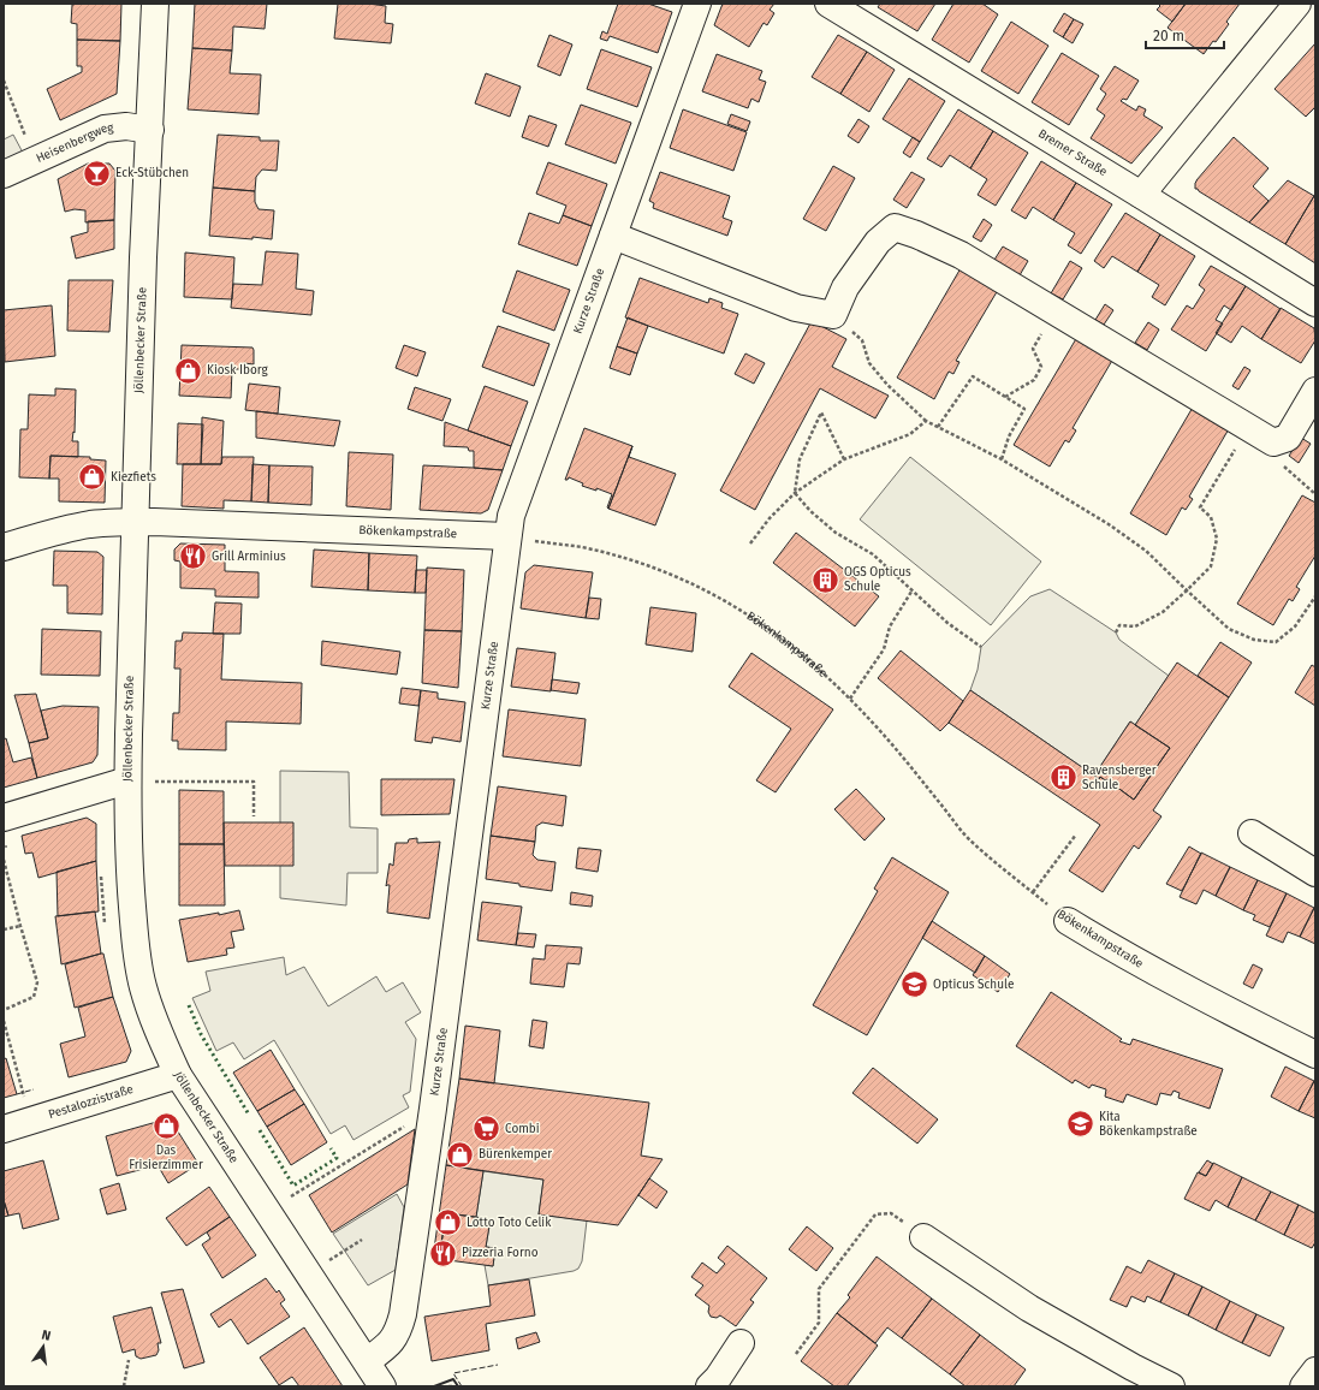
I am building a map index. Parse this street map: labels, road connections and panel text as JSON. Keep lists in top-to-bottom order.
{
  "streets": {
    "street": [
      "Heisenbergweg",
      "Bremer Straße",
      "Kurze Straße",
      "Jöllenbecker Straße",
      "Bökenkampstraße",
      "Pestalozzistraße"
    ]
  },
  "crossings": [
    ["Heisenbergweg", "Jöllenbecker Straße"],
    ["Kurze Straße", "Jöllenbecker Straße"],
    ["Kurze Straße", "Bökenkampstraße"],
    ["Jöllenbecker Straße", "Bökenkampstraße"],
    ["Jöllenbecker Straße", "Pestalozzistraße"]
  ],
  "places": {
    "bar": ["Eck-Stübchen"],
    "shop": [
      "Kiosk Iborg",
      "Kiezfiets",
      "Das Frisierzimmer",
      "Bürenkemper",
      "Lotto Toto Celik"
    ],
    "restaurant": ["Grill Arminius", "Pizzeria Forno"],
    "building": ["OGS Opticus Schule", "Ravensberger Schule"],
    "school or university": ["Opticus Schule", "Kita Bökenkampstraße"],
    "supermarket": ["Combi"]
  },
  "scale_bar": "20 m",
  "north": "top"
}
